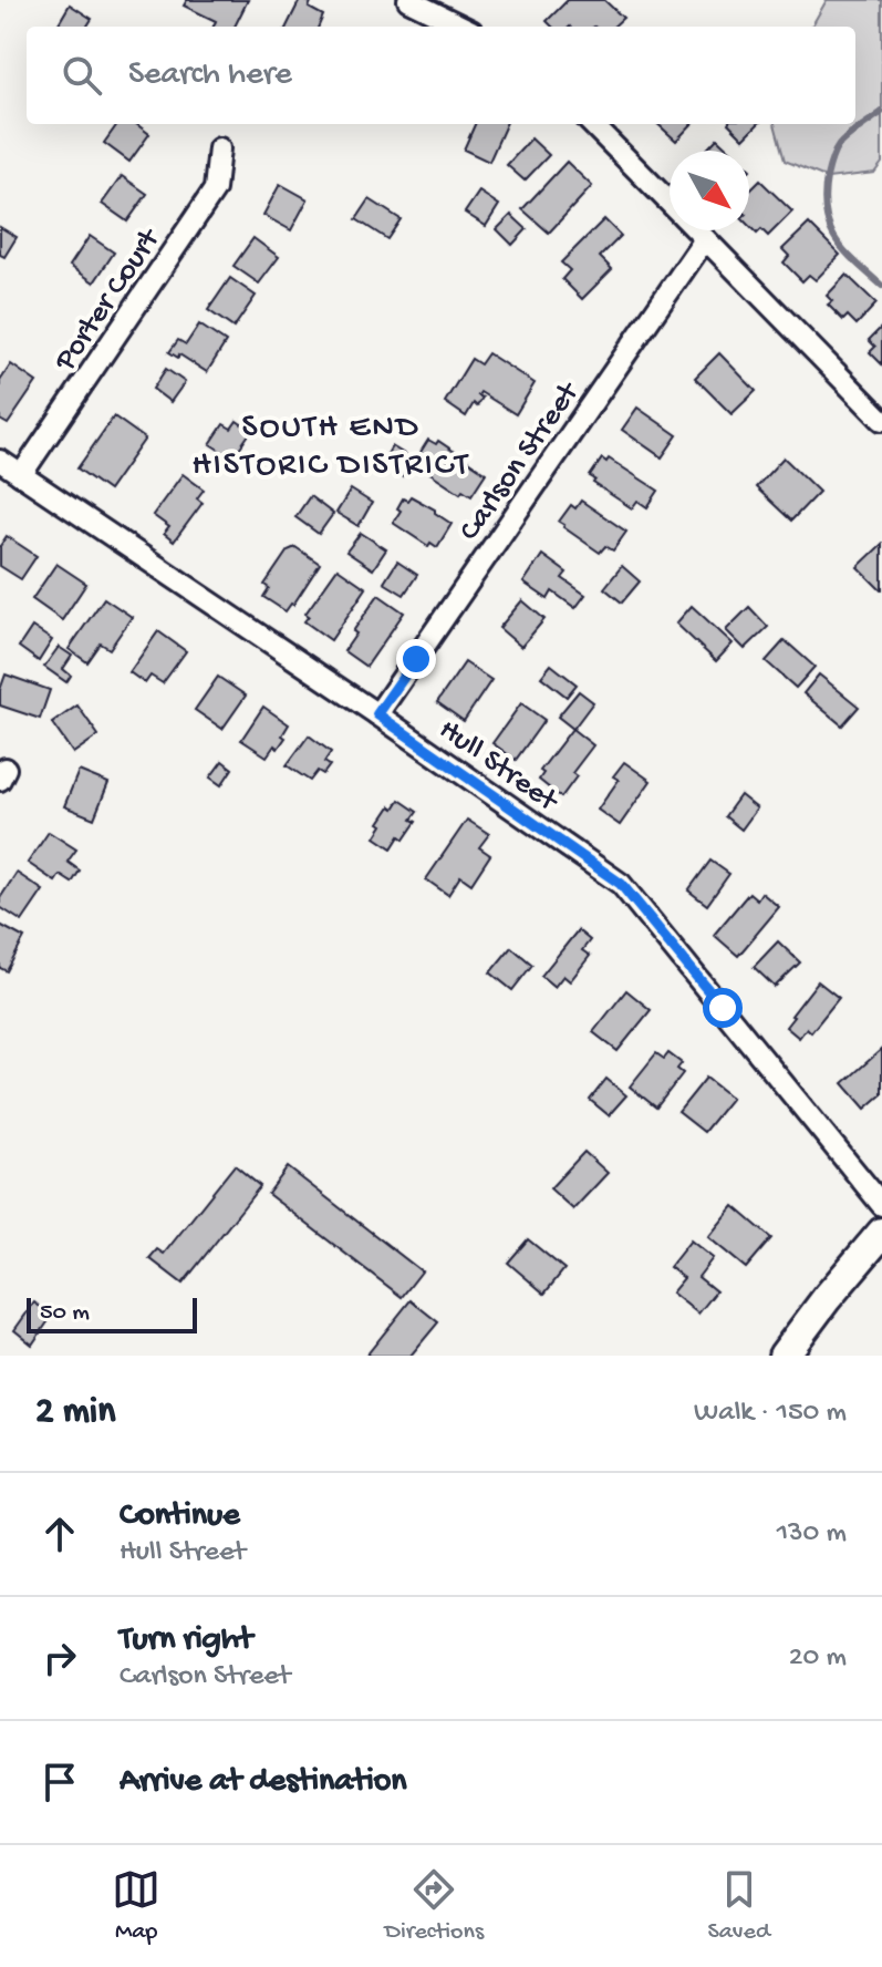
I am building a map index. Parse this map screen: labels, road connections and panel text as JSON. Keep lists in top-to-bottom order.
{
  "streets": {
    "street": ["Porter Court", "Carlson Street", "Hull Street"]
  },
  "crossings": [
    ["Porter Court", "Hull Street"],
    ["Carlson Street", "Hull Street"]
  ],
  "districts": ["SOUTH END HISTORIC DISTRICT"],
  "scale_bar": "50 m",
  "north": "bottom right",
  "page": {
    "search": "Search here",
    "scale": "50 m",
    "heading": ["2 min", "Walk · 150 m"],
    "list": [
      ["Continue", "Hull Street", "130 m"],
      ["Turn right", "Carlson Street", "20 m"],
      "Arrive at destination"
    ],
    "nav": ["Map", "Directions", "Saved"]
  }
}
